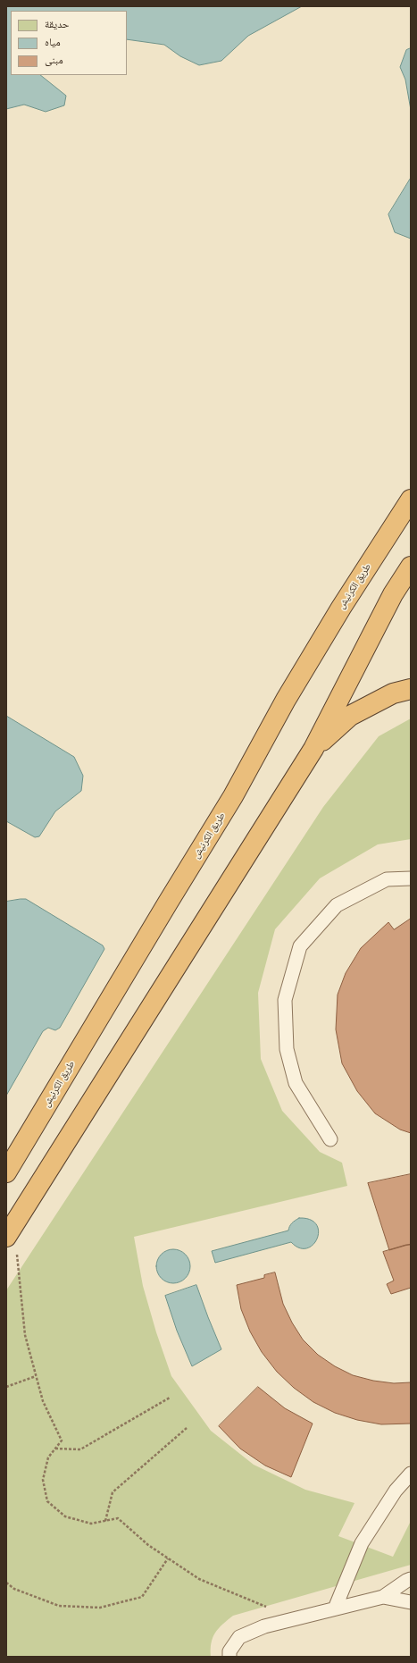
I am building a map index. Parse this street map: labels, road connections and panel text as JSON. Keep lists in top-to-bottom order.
{
  "streets": {
    "highway": ["طريق الكرنيش"]
  },
  "legend": ["حديقة", "مياه", "مبنى"]
}
